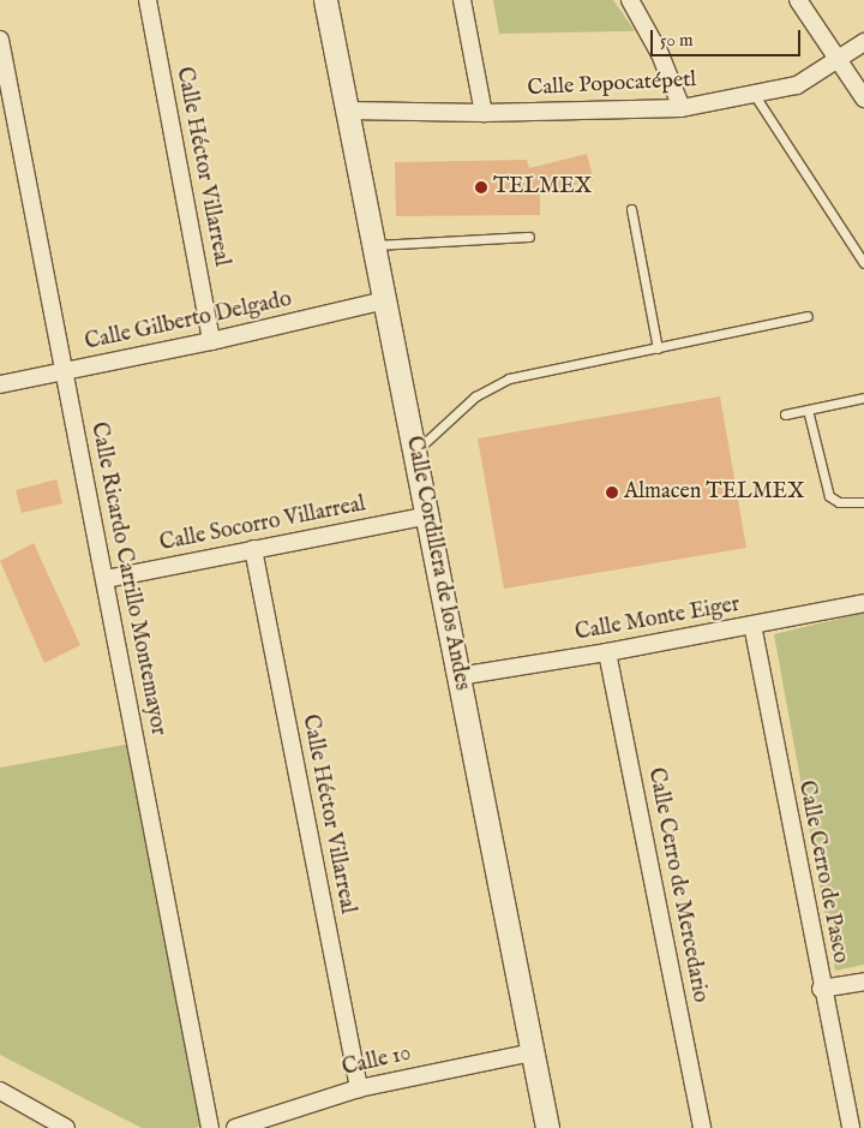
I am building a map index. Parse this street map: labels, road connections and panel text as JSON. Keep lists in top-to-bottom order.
{
  "streets": {
    "street": [
      "Calle Popocatépetl",
      "Calle Héctor Villarreal",
      "Calle Gilberto Delgado",
      "Calle Socorro Villarreal",
      "Calle Cordillera de los Andes",
      "Calle Ricardo Carrillo Montemayor",
      "Calle Monte Eiger",
      "Calle Cerro de Pasco",
      "Calle Cerro de Mercedario",
      "Calle 10"
    ]
  },
  "crossings": [
    ["Calle Popocatépetl", "Calle Cordillera de los Andes"],
    ["Calle Héctor Villarreal", "Calle Gilberto Delgado"],
    ["Calle Héctor Villarreal", "Calle Socorro Villarreal"],
    ["Calle Héctor Villarreal", "Calle 10"],
    ["Calle Gilberto Delgado", "Calle Cordillera de los Andes"],
    ["Calle Gilberto Delgado", "Calle Ricardo Carrillo Montemayor"],
    ["Calle Socorro Villarreal", "Calle Cordillera de los Andes"],
    ["Calle Socorro Villarreal", "Calle Ricardo Carrillo Montemayor"],
    ["Calle Cordillera de los Andes", "Calle Monte Eiger"],
    ["Calle Cordillera de los Andes", "Calle 10"],
    ["Calle Monte Eiger", "Calle Cerro de Pasco"],
    ["Calle Monte Eiger", "Calle Cerro de Mercedario"]
  ],
  "places": ["TELMEX", "Almacen TELMEX"],
  "scale_bar": "50 m"
}
